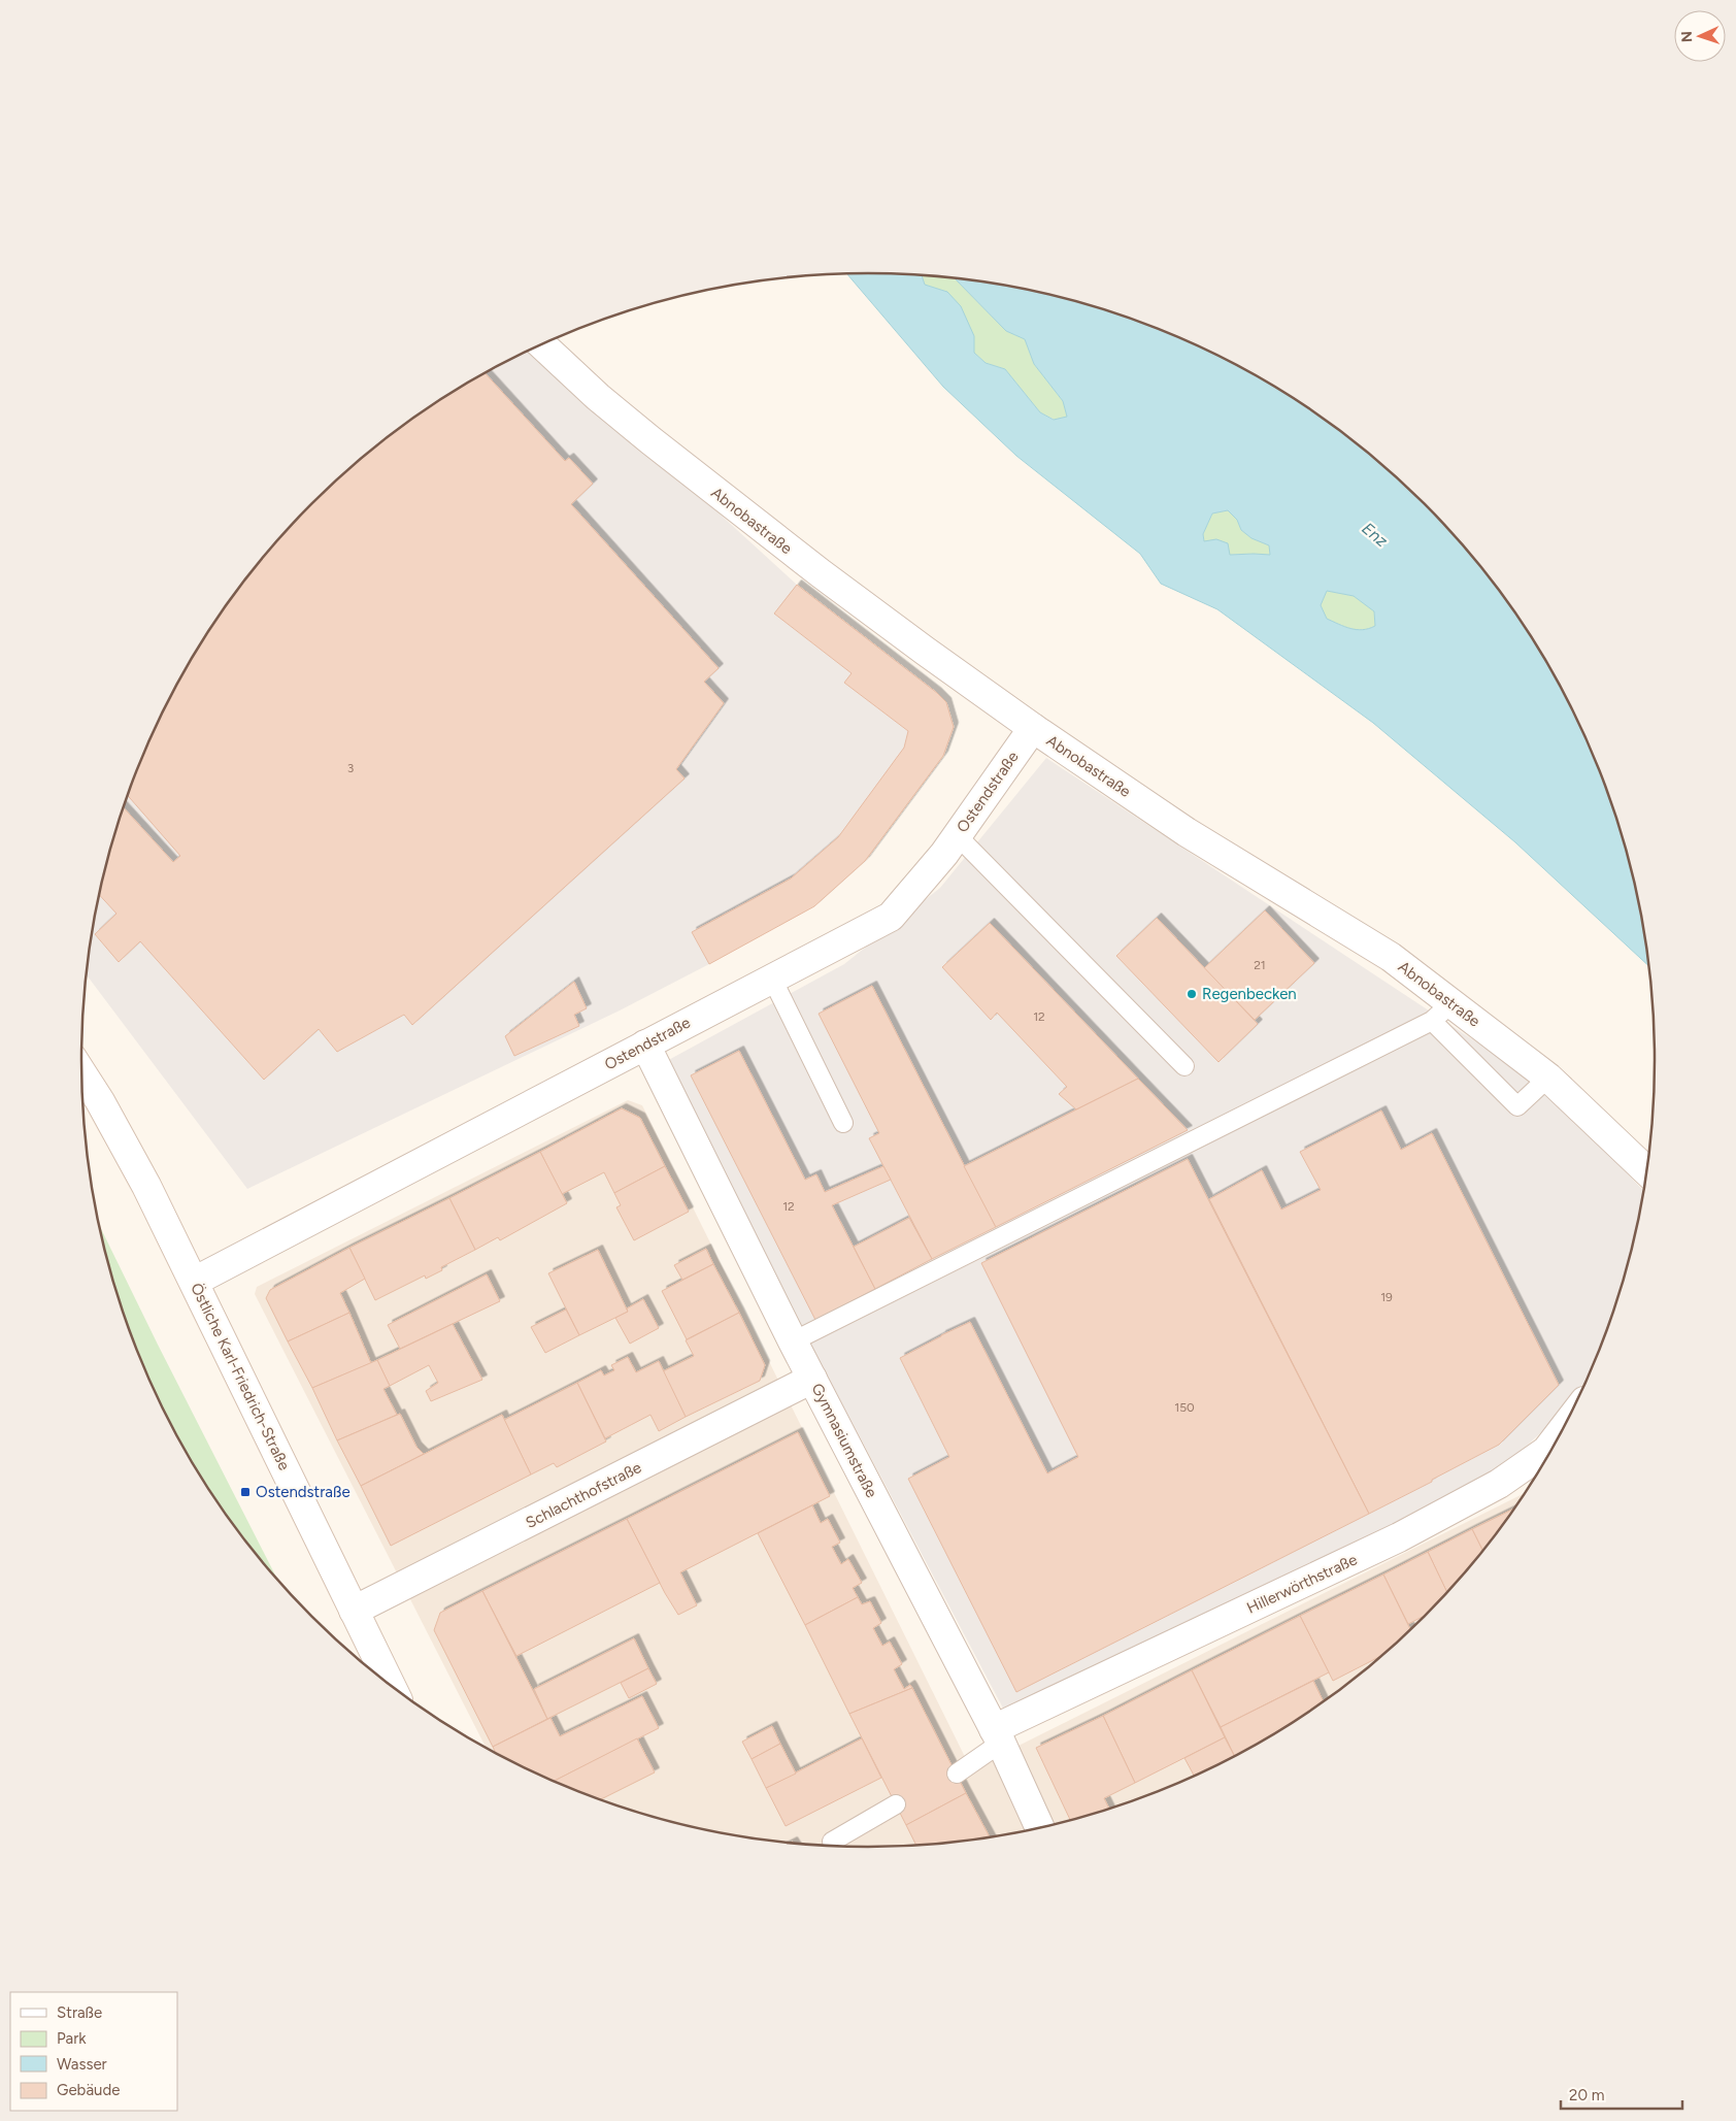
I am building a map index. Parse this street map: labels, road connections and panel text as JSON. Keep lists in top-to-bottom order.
{
  "streets": {
    "street": [
      "Abnobastraße",
      "Ostendstraße",
      "Östliche Karl-Friedrich-Straße",
      "Gymnasiumstraße",
      "Schlachthofstraße",
      "Hillerwörthstraße"
    ]
  },
  "crossings": [
    ["Abnobastraße", "Ostendstraße"],
    ["Ostendstraße", "Östliche Karl-Friedrich-Straße"],
    ["Ostendstraße", "Gymnasiumstraße"],
    ["Östliche Karl-Friedrich-Straße", "Schlachthofstraße"],
    ["Gymnasiumstraße", "Schlachthofstraße"],
    ["Gymnasiumstraße", "Hillerwörthstraße"]
  ],
  "water": ["Enz"],
  "places": {
    "other": ["Regenbecken"],
    "transit": ["Ostendstraße"]
  },
  "house_numbers": [
    "3",
    "21",
    "12",
    "12",
    "19",
    "150"
  ],
  "legend": [
    "Straße",
    "Park",
    "Wasser",
    "Gebäude"
  ],
  "scale_bar": "20 m",
  "north": "left"
}
